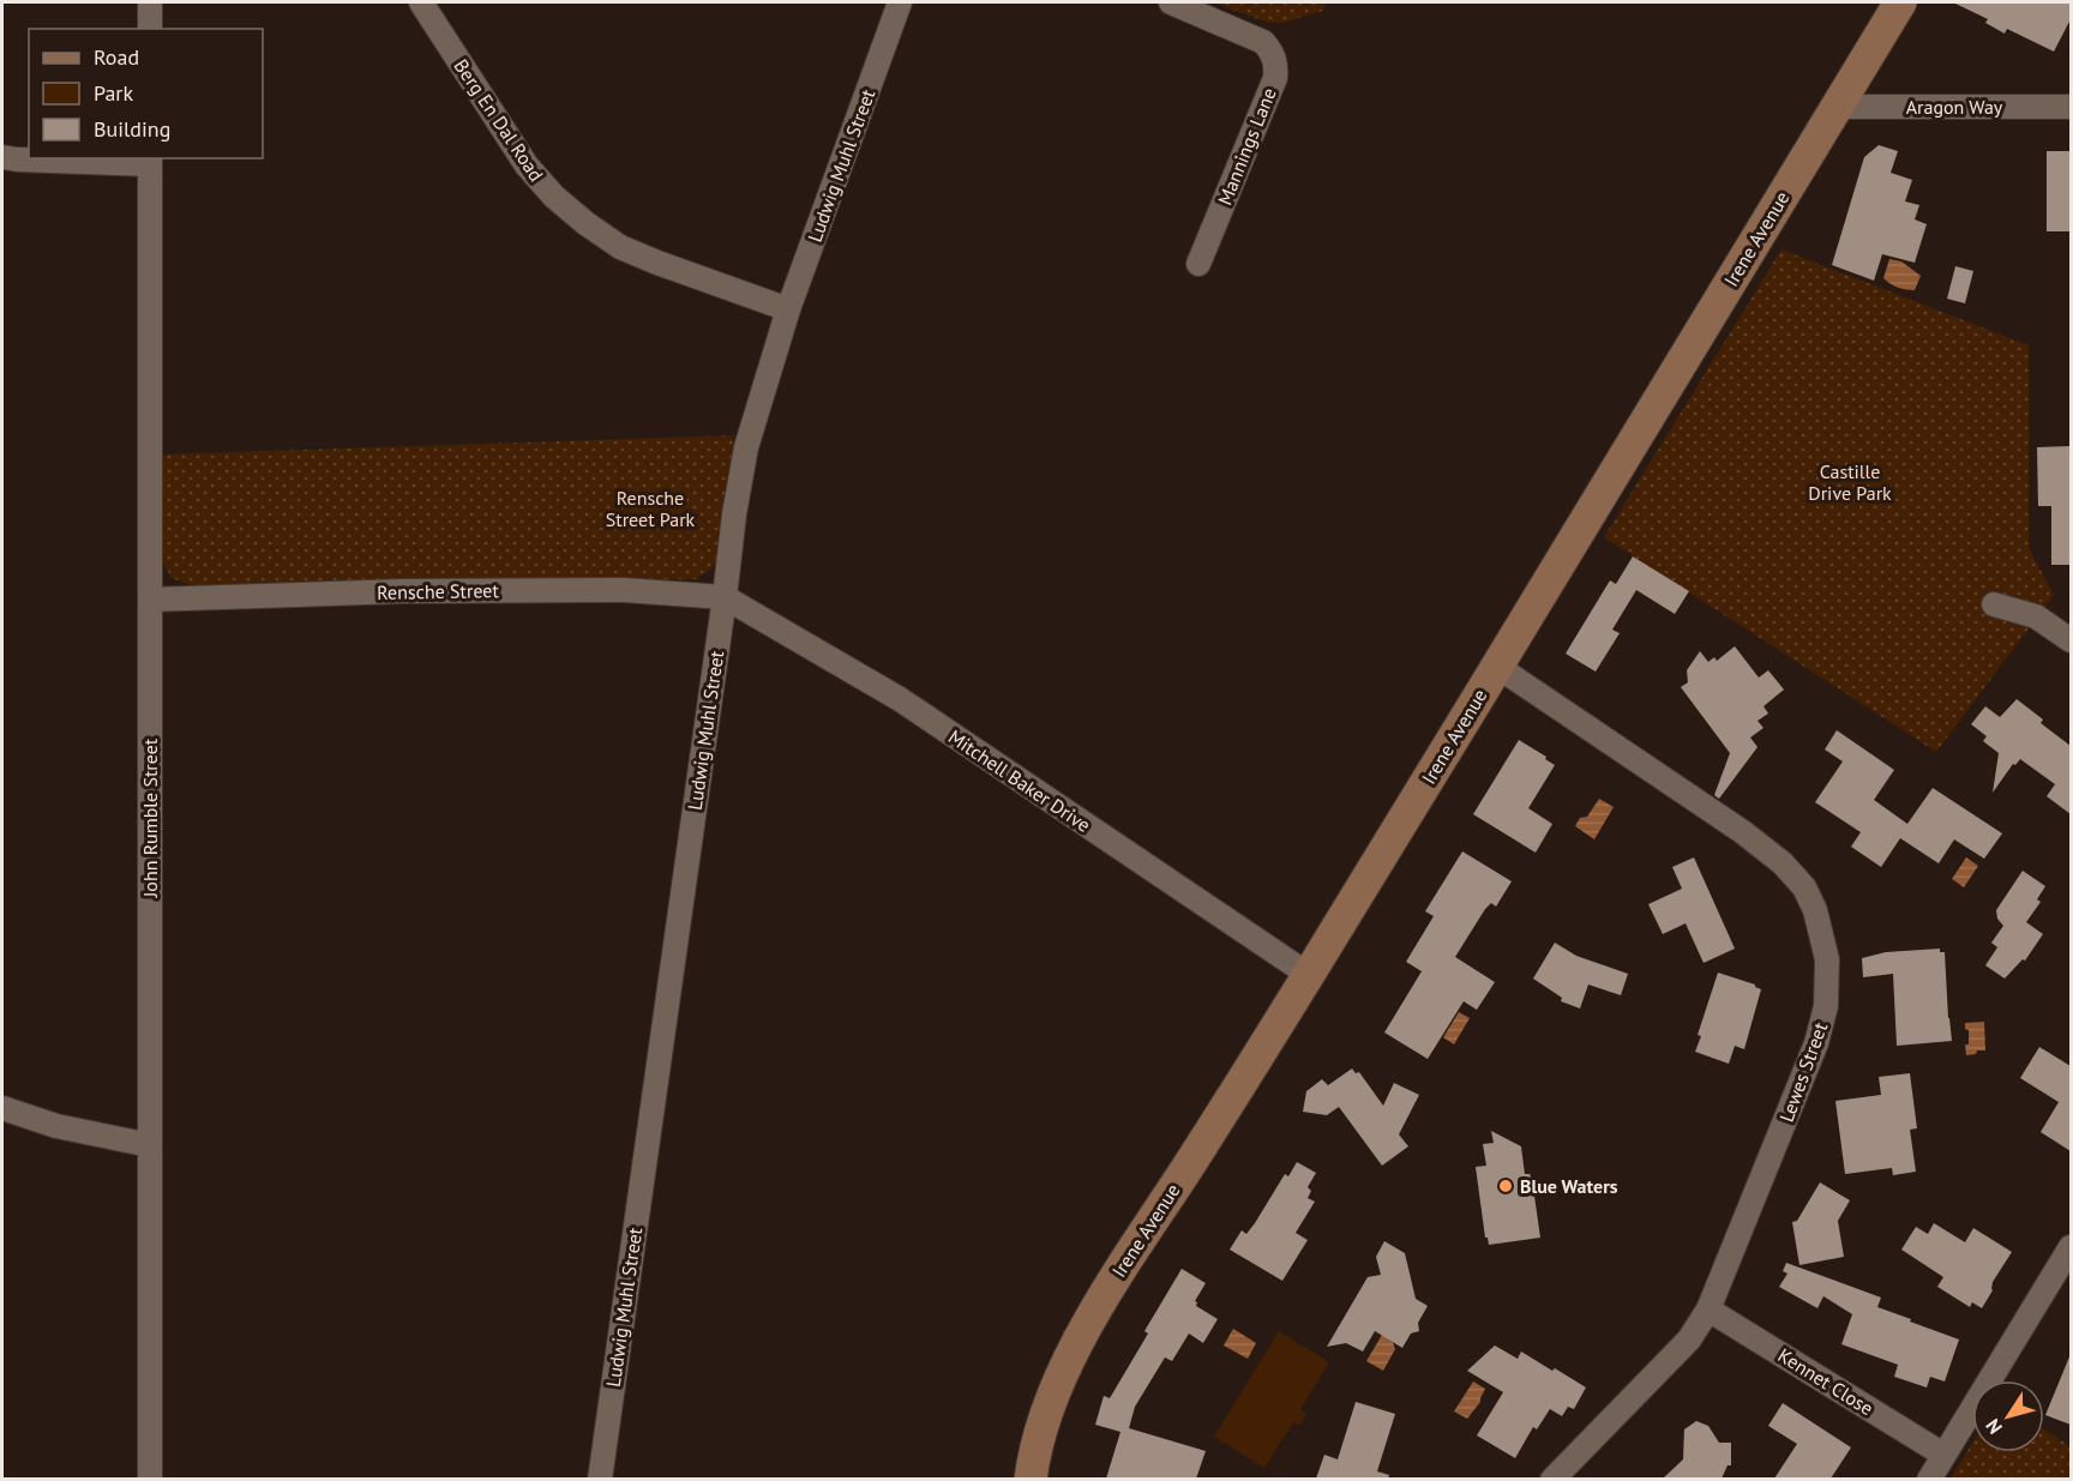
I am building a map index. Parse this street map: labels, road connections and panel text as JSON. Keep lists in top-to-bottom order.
{
  "streets": {
    "street": [
      "Aragon Way",
      "Berg En Dal Road",
      "Mannings Lane",
      "Ludwig Muhl Street",
      "Irene Avenue",
      "Rensche Street",
      "Mitchell Baker Drive",
      "John Rumble Street",
      "Lewes Street",
      "Kennet Close"
    ]
  },
  "crossings": [
    ["Aragon Way", "Irene Avenue"],
    ["Berg En Dal Road", "Ludwig Muhl Street"],
    ["Ludwig Muhl Street", "Rensche Street"],
    ["Ludwig Muhl Street", "Mitchell Baker Drive"],
    ["Irene Avenue", "Mitchell Baker Drive"],
    ["Irene Avenue", "Lewes Street"],
    ["Rensche Street", "Mitchell Baker Drive"],
    ["Rensche Street", "John Rumble Street"],
    ["Lewes Street", "Kennet Close"]
  ],
  "parks": ["Castille Drive Park", "Rensche Street Park"],
  "places": ["Blue Waters"],
  "legend": ["Road", "Park", "Building"],
  "north": "bottom left"
}
